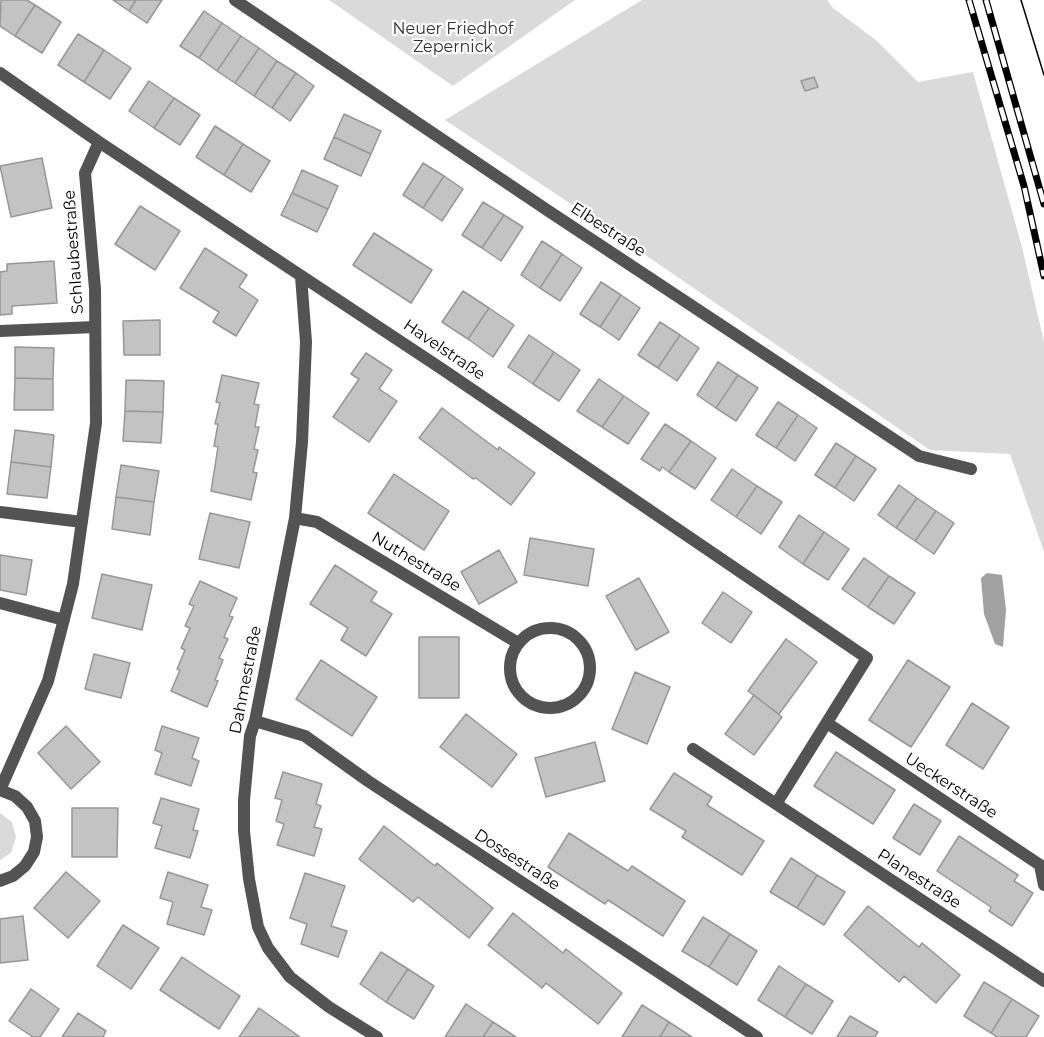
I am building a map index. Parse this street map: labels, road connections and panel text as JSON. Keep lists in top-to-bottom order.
{
  "streets": {
    "street": [
      "Elbestraße",
      "Schlaubestraße",
      "Havelstraße",
      "Nuthestraße",
      "Dahmestraße",
      "Ueckerstraße",
      "Dossestraße",
      "Planestraße"
    ]
  },
  "crossings": [
    ["Schlaubestraße", "Havelstraße"],
    ["Havelstraße", "Dahmestraße"],
    ["Havelstraße", "Ueckerstraße"],
    ["Nuthestraße", "Dahmestraße"],
    ["Dahmestraße", "Dossestraße"]
  ],
  "parks": ["Neuer Friedhof Zepernick"]
}
